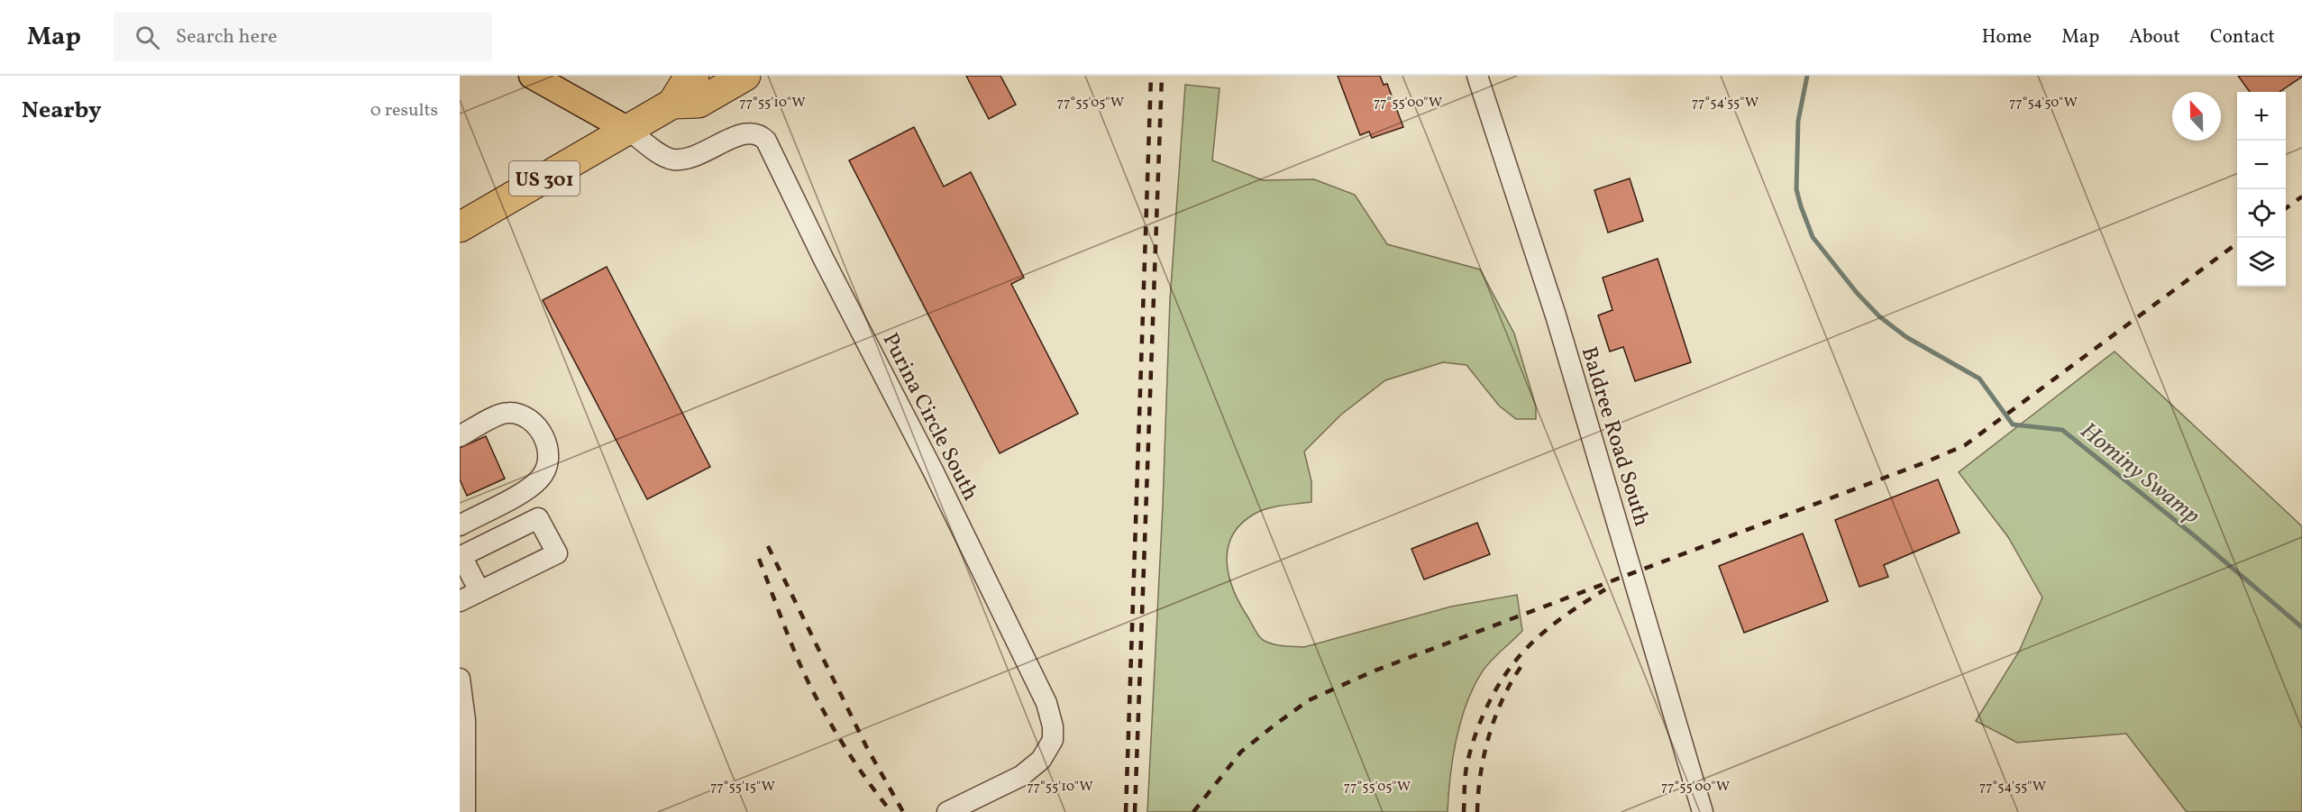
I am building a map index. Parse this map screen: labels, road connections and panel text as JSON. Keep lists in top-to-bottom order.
{
  "streets": {
    "highway": ["US 301"],
    "street": ["Purina Circle South", "Baldree Road South"]
  },
  "crossings": [
    ["US 301", "Purina Circle South"]
  ],
  "water": ["Hominy Swamp"],
  "north": "top",
  "page": {
    "header": "Map",
    "search": "Search here",
    "nav": [
      "Home",
      "Map",
      "About",
      "Contact"
    ],
    "heading": ["Nearby", "0 results"],
    "map_buttons": ["+", "−"]
  },
  "coordinates": [
    "77°55'10\"W",
    "77°55'00\"W",
    "77°54'55\"W",
    "77°54'50\"W",
    "77°55'05\"W",
    "77°55'15\"W"
  ]
}
